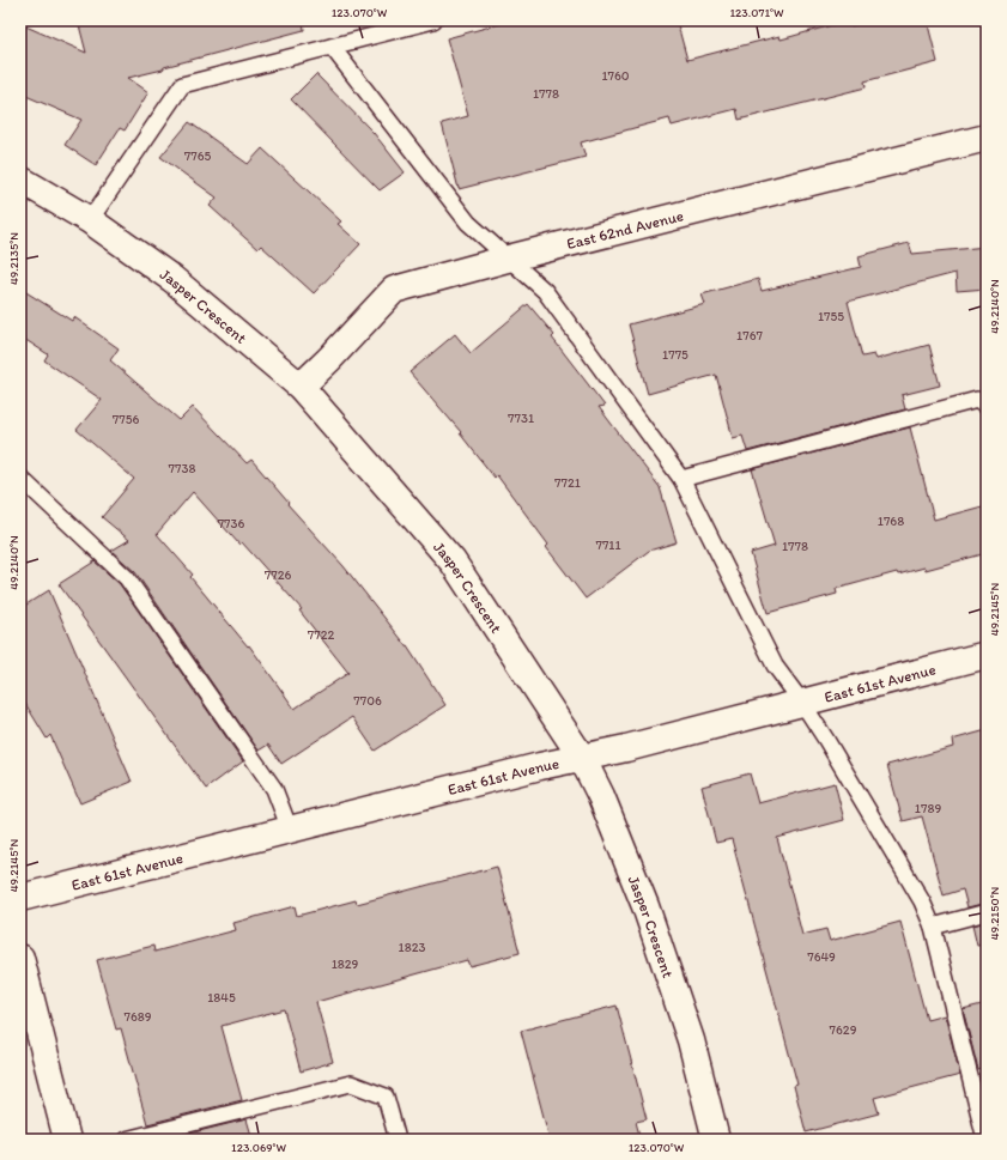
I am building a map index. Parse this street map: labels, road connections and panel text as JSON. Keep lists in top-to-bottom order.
{
  "streets": {
    "street": ["East 62nd Avenue", "Jasper Crescent", "East 61st Avenue"]
  },
  "crossings": [
    ["East 62nd Avenue", "Jasper Crescent"],
    ["Jasper Crescent", "East 61st Avenue"]
  ],
  "house_numbers": [
    "1760",
    "1778",
    "7765",
    "1755",
    "1767",
    "1775",
    "7731",
    "7756",
    "7738",
    "7721",
    "1768",
    "7736",
    "7711",
    "1778",
    "7726",
    "7722",
    "7706",
    "1789",
    "1823",
    "7649",
    "1829",
    "1845",
    "7689",
    "7629"
  ],
  "coordinates": [
    "123.070°W",
    "123.071°W",
    "49.2135°N",
    "49.2140°N",
    "49.2145°N",
    "49.2150°N",
    "123.069°W"
  ]
}
